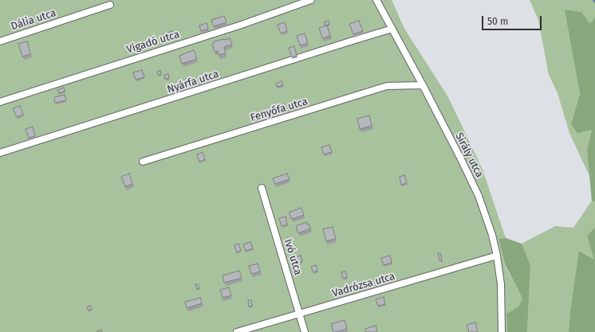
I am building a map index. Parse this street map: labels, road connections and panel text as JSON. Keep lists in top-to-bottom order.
{
  "streets": {
    "street": [
      "Dália utca",
      "Vigadó utca",
      "Nyárfa utca",
      "Fenyőfa utca",
      "Sirály utca",
      "Ivó utca",
      "Vadrózsa utca"
    ]
  },
  "crossings": [
    ["Nyárfa utca", "Sirály utca"],
    ["Fenyőfa utca", "Sirály utca"],
    ["Sirály utca", "Vadrózsa utca"],
    ["Ivó utca", "Vadrózsa utca"]
  ],
  "scale_bar": "50 m"
}
